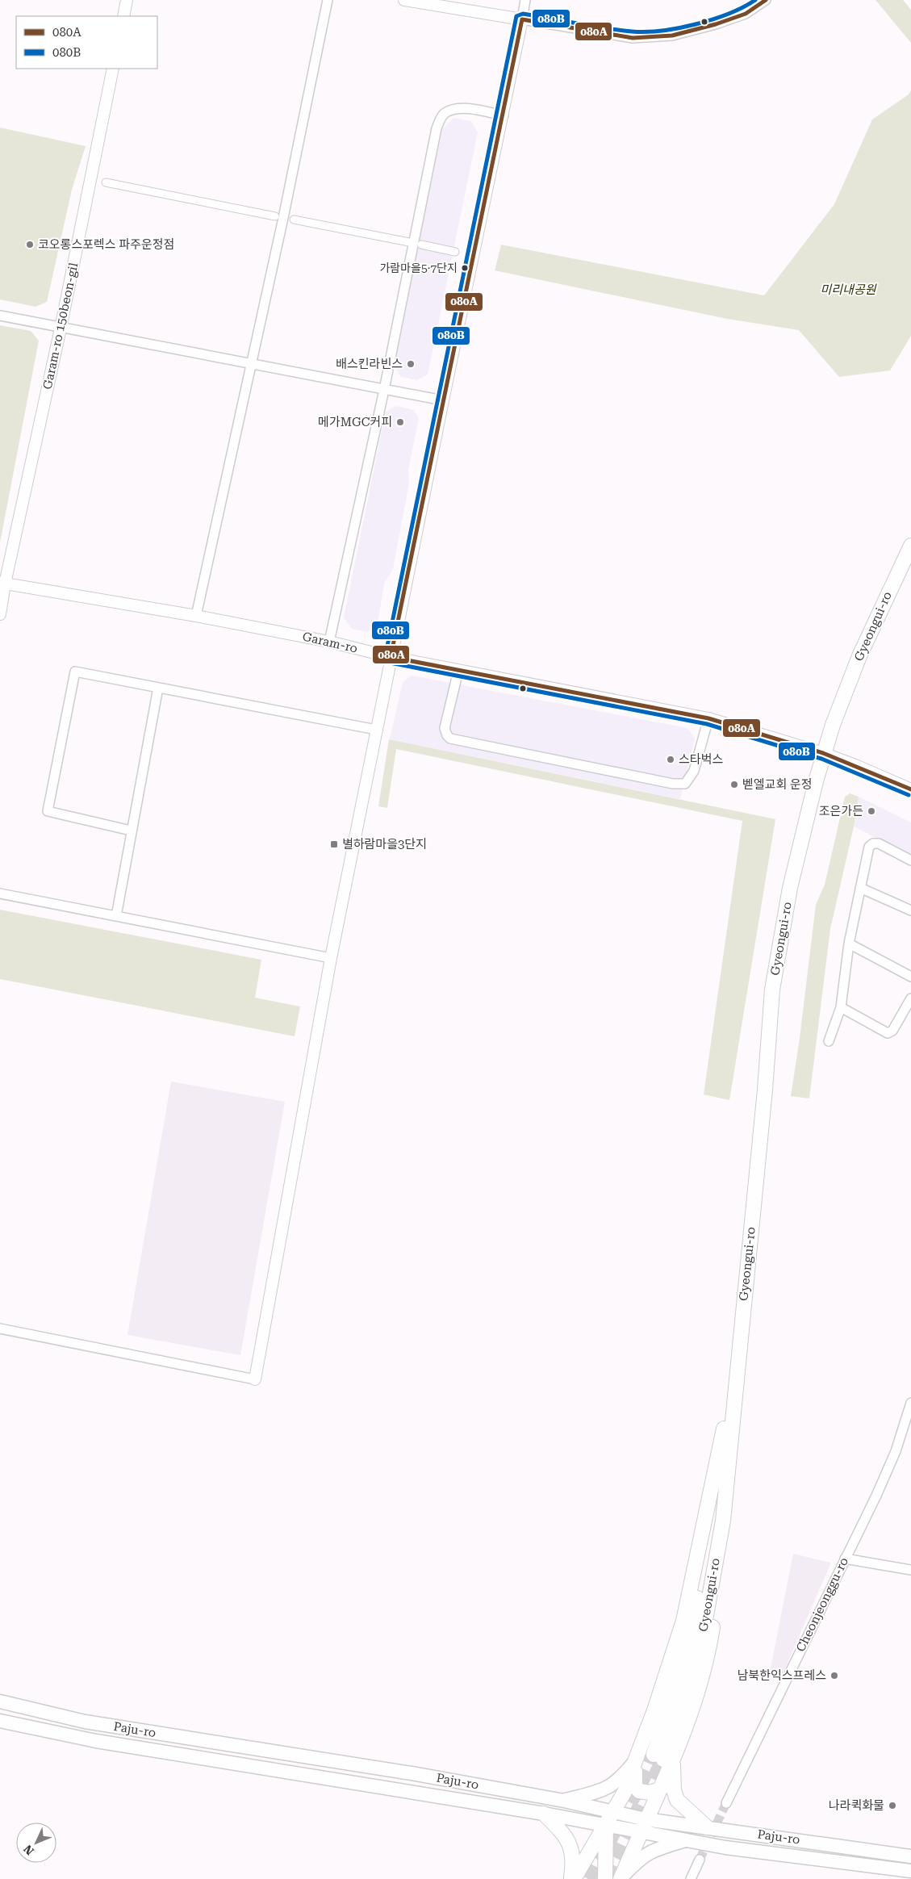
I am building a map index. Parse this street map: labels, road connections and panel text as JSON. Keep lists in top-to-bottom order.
{
  "streets": {
    "main road": ["Gyeongui-ro", "Paju-ro"],
    "street": ["Garam-ro 150beon-gil", "Garam-ro", "Cheonjeonggu-ro"]
  },
  "crossings": [
    ["Garam-ro 150beon-gil", "Garam-ro"],
    ["Gyeongui-ro", "Garam-ro"]
  ],
  "parks": ["미리내공원"],
  "places": {
    "other": [
      "코오롱스포렉스 파주운정점",
      "가람마을5·7단지",
      "배스킨라빈스",
      "메가MGC커피",
      "스타벅스",
      "벧엘교회 운정",
      "조은가든",
      "남북한익스프레스",
      "나라퀵화물"
    ],
    "transit": ["별하람마을3단지"]
  },
  "lines": ["transit line 080A", "transit line 080B"],
  "legend": ["080A", "080B"],
  "north": "bottom left"
}
